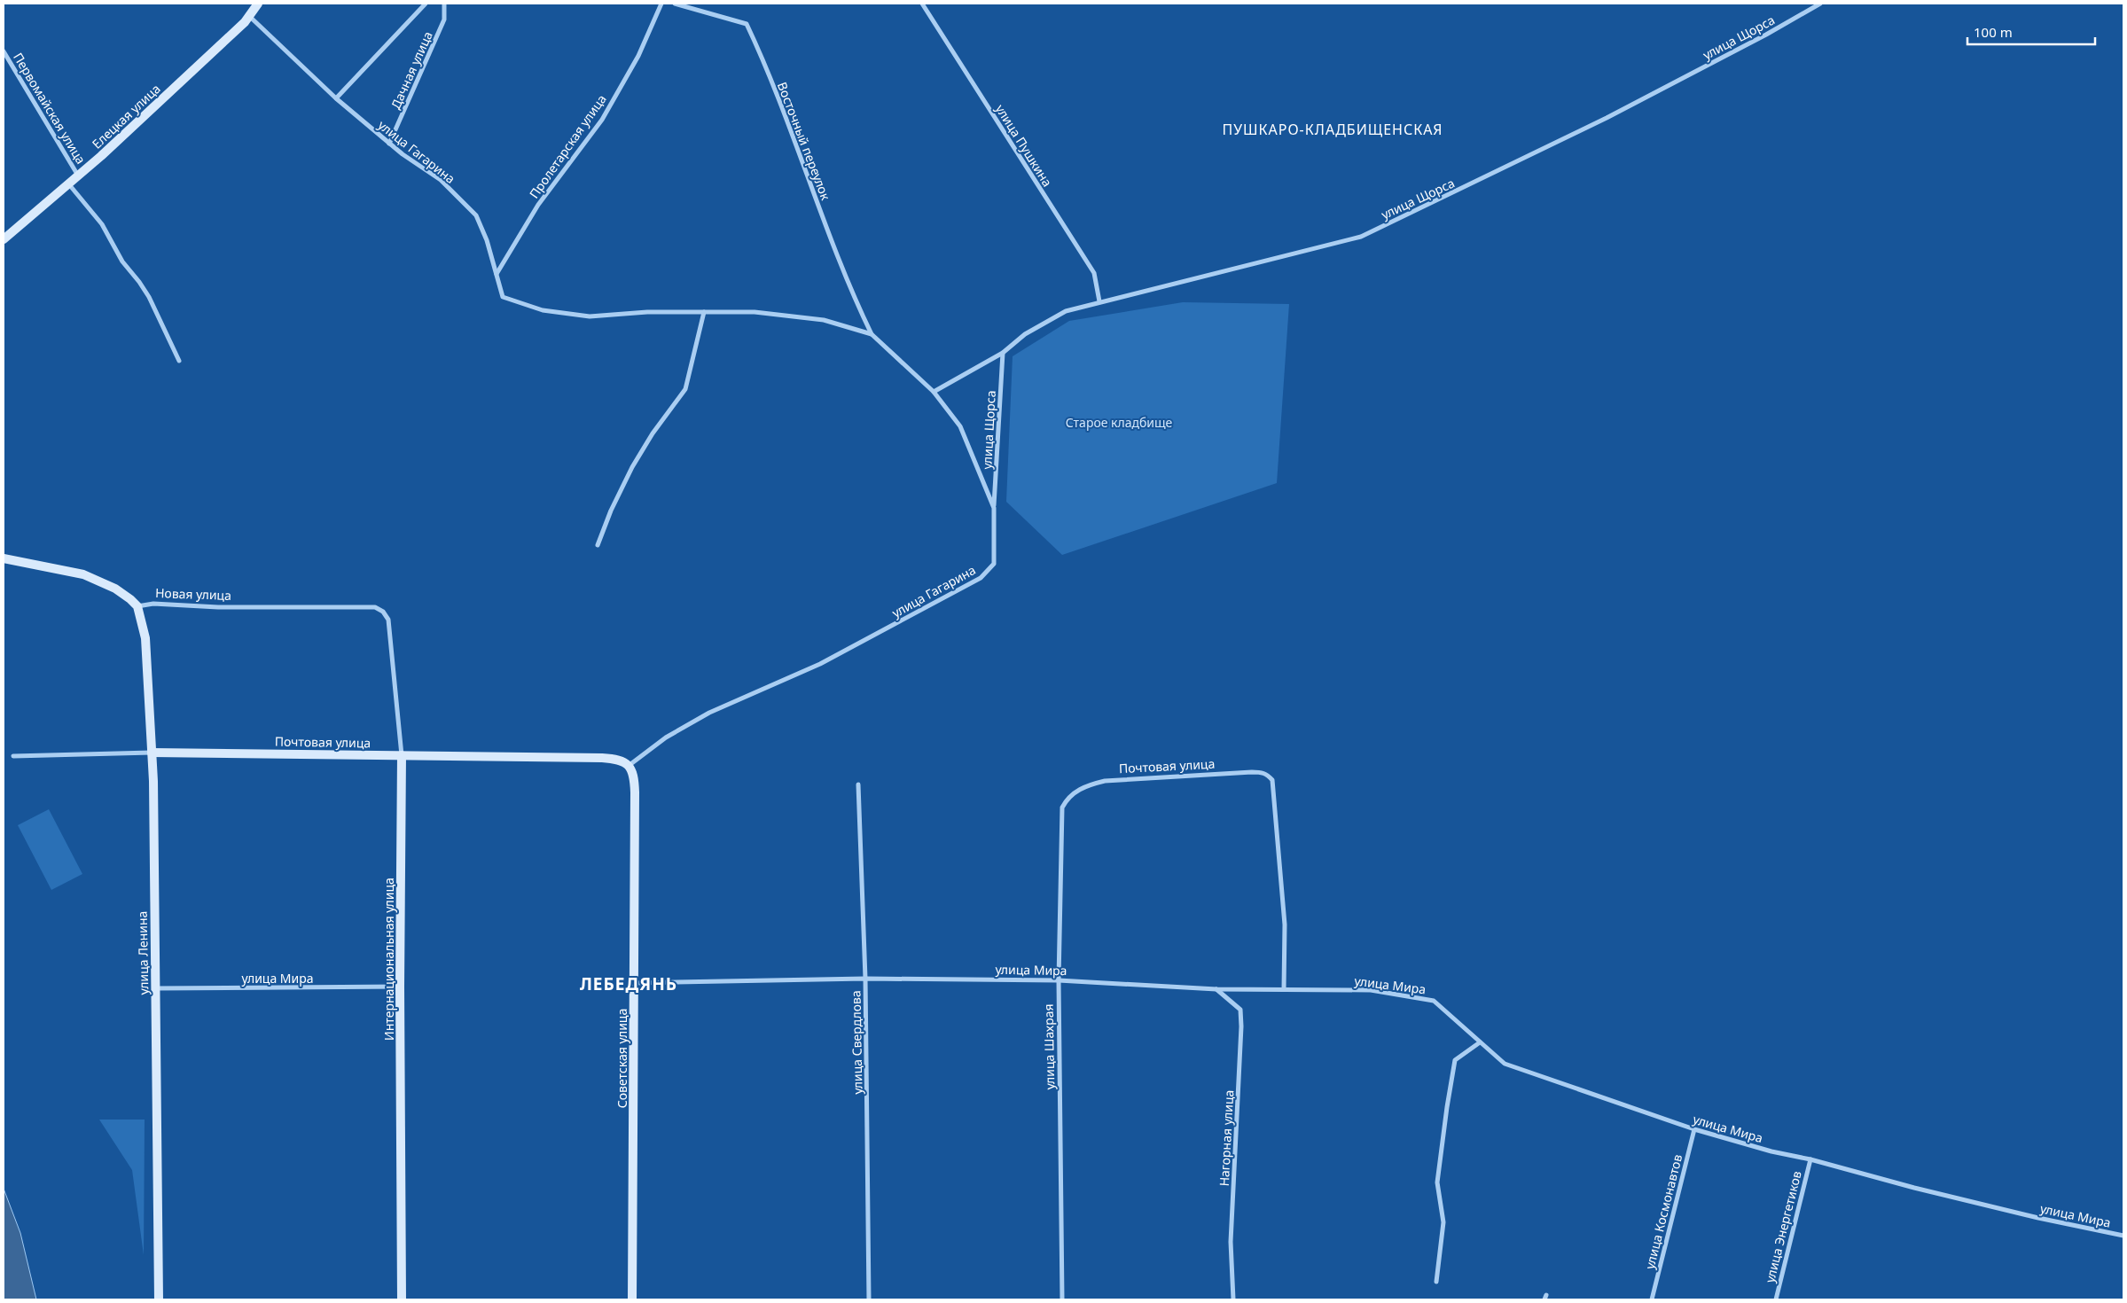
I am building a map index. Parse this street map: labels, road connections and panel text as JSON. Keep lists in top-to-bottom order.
{
  "streets": {
    "main road": [
      "Елецкая улица",
      "Почтовая улица",
      "улица Ленина",
      "Интернациональная улица",
      "Советская улица"
    ],
    "street": [
      "улица Щорса",
      "Дачная улица",
      "Первомайская улица",
      "Восточный переулок",
      "улица Пушкина",
      "Пролетарская улица",
      "улица Гагарина",
      "Новая улица",
      "улица Мира",
      "улица Свердлова",
      "улица Шахрая",
      "Нагорная улица",
      "улица Космонавтов",
      "улица Энергетиков"
    ]
  },
  "crossings": [
    ["улица Щорса", "улица Пушкина"],
    ["улица Щорса", "улица Гагарина"],
    ["Дачная улица", "улица Гагарина"],
    ["Первомайская улица", "Елецкая улица"],
    ["Елецкая улица", "улица Гагарина"],
    ["Восточный переулок", "улица Гагарина"],
    ["Пролетарская улица", "улица Гагарина"],
    ["улица Гагарина", "Почтовая улица"],
    ["улица Гагарина", "Советская улица"],
    ["Новая улица", "улица Ленина"],
    ["Новая улица", "Интернациональная улица"],
    ["Почтовая улица", "улица Ленина"],
    ["Почтовая улица", "Интернациональная улица"],
    ["Почтовая улица", "улица Мира"],
    ["Почтовая улица", "улица Шахрая"],
    ["Почтовая улица", "Советская улица"],
    ["улица Ленина", "улица Мира"],
    ["Интернациональная улица", "улица Мира"],
    ["улица Мира", "улица Свердлова"],
    ["улица Мира", "улица Шахрая"],
    ["улица Мира", "Советская улица"],
    ["улица Мира", "Нагорная улица"],
    ["улица Мира", "улица Космонавтов"],
    ["улица Мира", "улица Энергетиков"]
  ],
  "districts": ["ПУШКАРО-КЛАДБИЩЕНСКАЯ", "ЛЕБЕДЯНЬ"],
  "parks": ["Старое кладбище"],
  "scale_bar": "100 m"
}
